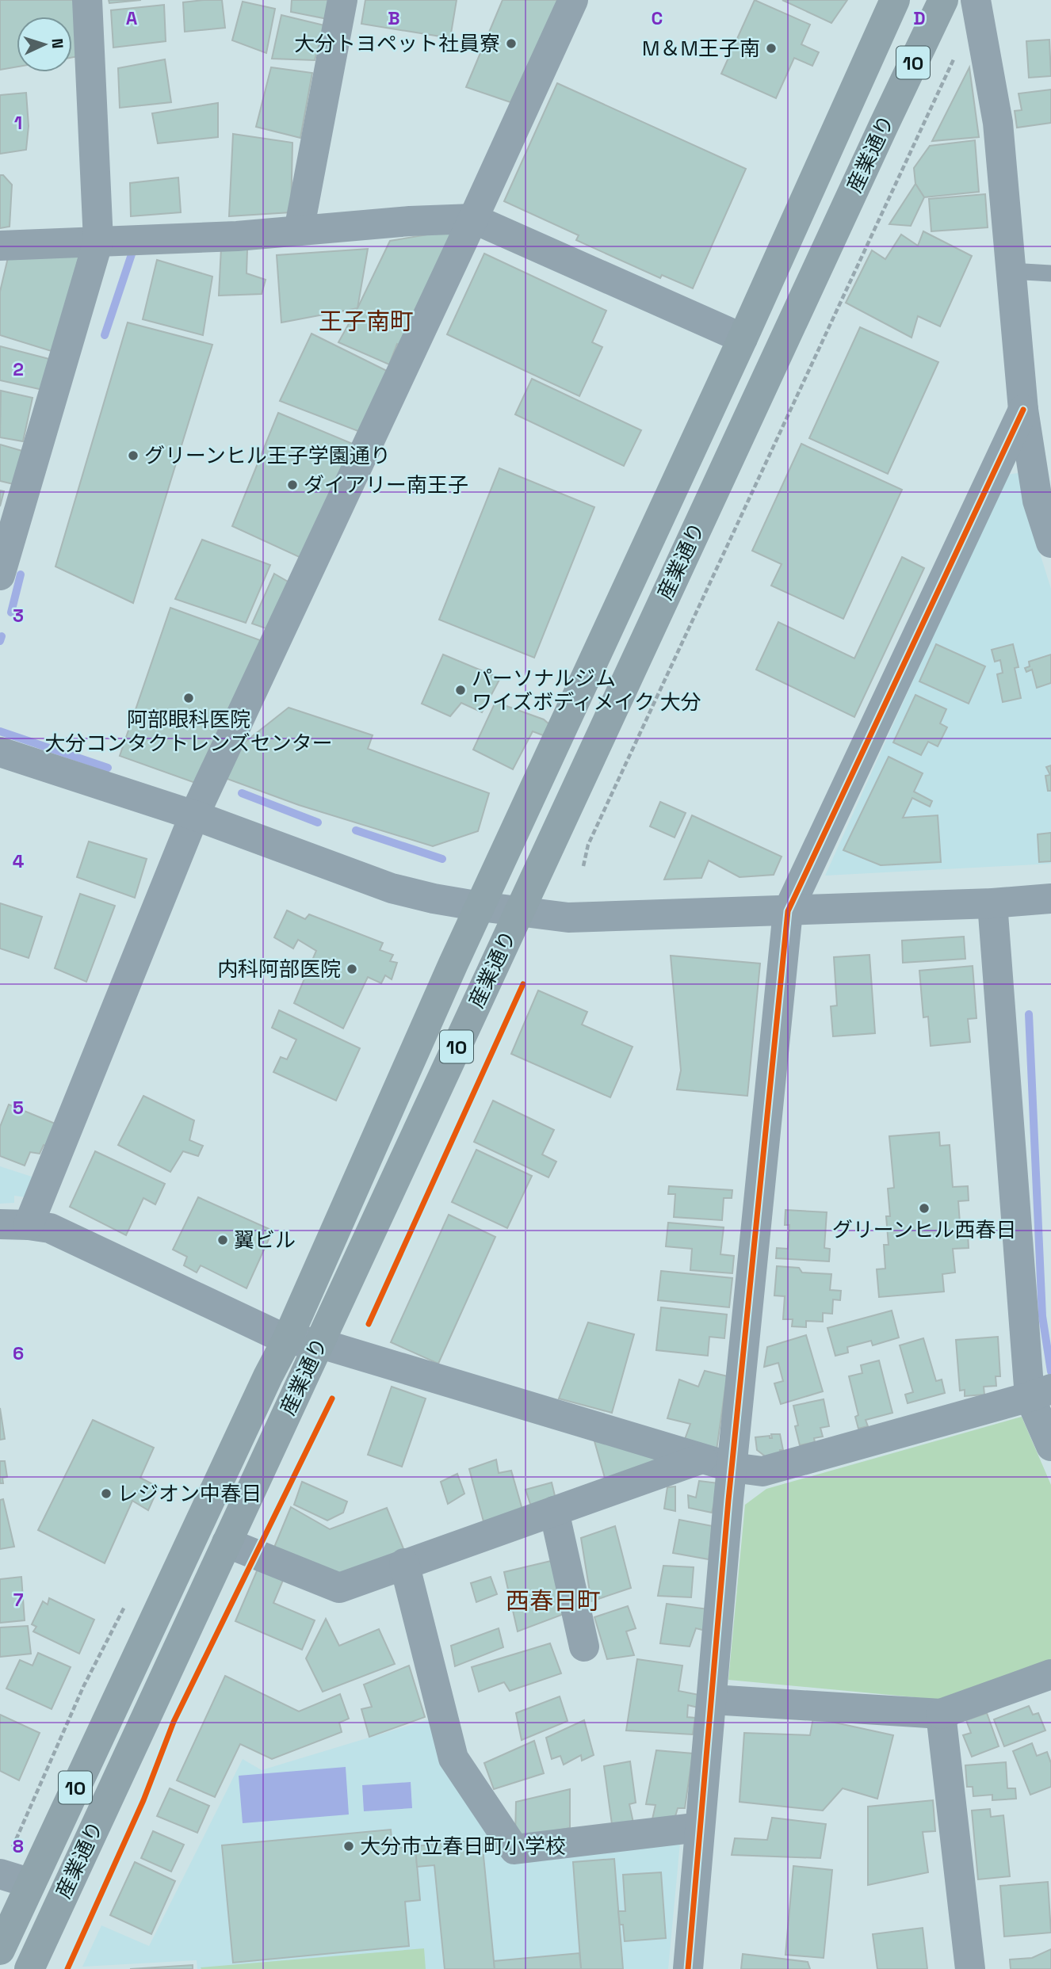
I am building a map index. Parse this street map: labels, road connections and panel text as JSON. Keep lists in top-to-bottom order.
{
  "streets": {
    "highway": ["10", "産業通り"]
  },
  "districts": ["王子南町", "西春日町"],
  "places": [
    "大分トヨペット社員寮",
    "M＆M王子南",
    "グリーンヒル王子学園通り",
    "ダイアリー南王子",
    "パーソナルジム ワイズボディメイク 大分",
    "阿部眼科医院 大分コンタクトレンズセンター",
    "内科阿部医院",
    "グリーンヒル西春日",
    "翼ビル",
    "レジオン中春日",
    "大分市立春日町小学校"
  ],
  "north": "right",
  "grid": {
    "columns": [
      "A",
      "B",
      "C",
      "D"
    ],
    "rows": [
      "1",
      "2",
      "3",
      "4",
      "5",
      "6",
      "7",
      "8"
    ]
  }
}
